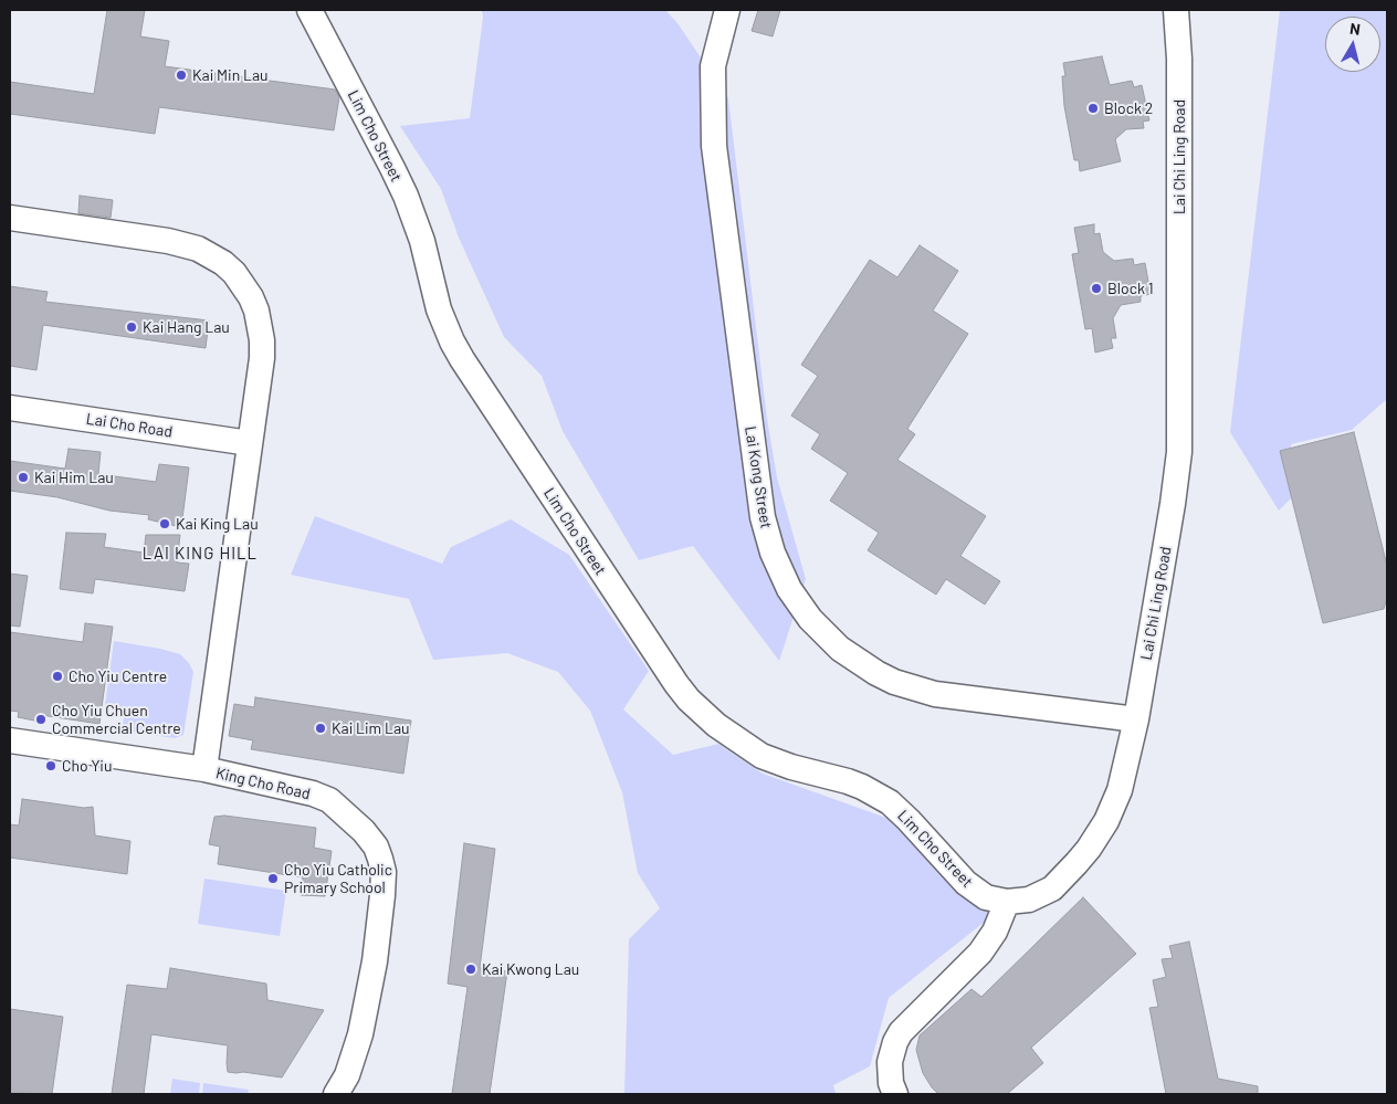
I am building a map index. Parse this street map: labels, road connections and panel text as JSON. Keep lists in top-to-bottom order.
{
  "streets": {
    "street": [
      "Lim Cho Street",
      "Lai Chi Ling Road",
      "Lai Cho Road",
      "Lai Kong Street",
      "King Cho Road"
    ]
  },
  "crossings": [
    ["Lim Cho Street", "Lai Chi Ling Road"],
    ["Lai Chi Ling Road", "Lai Kong Street"]
  ],
  "districts": ["LAI KING HILL"],
  "places": [
    "Kai Min Lau",
    "Block 2",
    "Block 1",
    "Kai Hang Lau",
    "Kai Him Lau",
    "Kai King Lau",
    "Cho Yiu Centre",
    "Cho Yiu Chuen Commercial Centre",
    "Kai Lim Lau",
    "Cho Yiu",
    "Cho Yiu Catholic Primary School",
    "Kai Kwong Lau"
  ],
  "north": "top"
}
